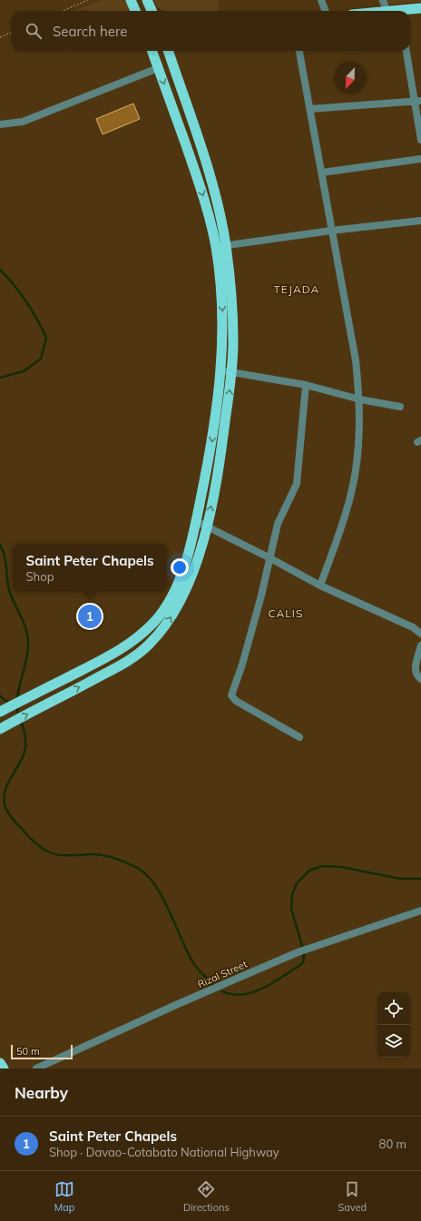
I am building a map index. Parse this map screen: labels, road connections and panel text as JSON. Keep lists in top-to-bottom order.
{
  "streets": {
    "street": ["Rizal Street"]
  },
  "districts": ["TEJADA", "CALIS"],
  "scale_bar": "50 m",
  "north": "bottom left",
  "page": {
    "search": "Search here",
    "popup": ["Saint Peter Chapels", "Shop"],
    "pins": "1",
    "scale": "50 m",
    "heading": "Nearby",
    "list": [
      {
        "mark": "1",
        "name": "Saint Peter Chapels",
        "note": "Shop · Davao-Cotabato National Highway",
        "value": "80 m"
      }
    ],
    "nav": ["Map", "Directions", "Saved"]
  }
}
